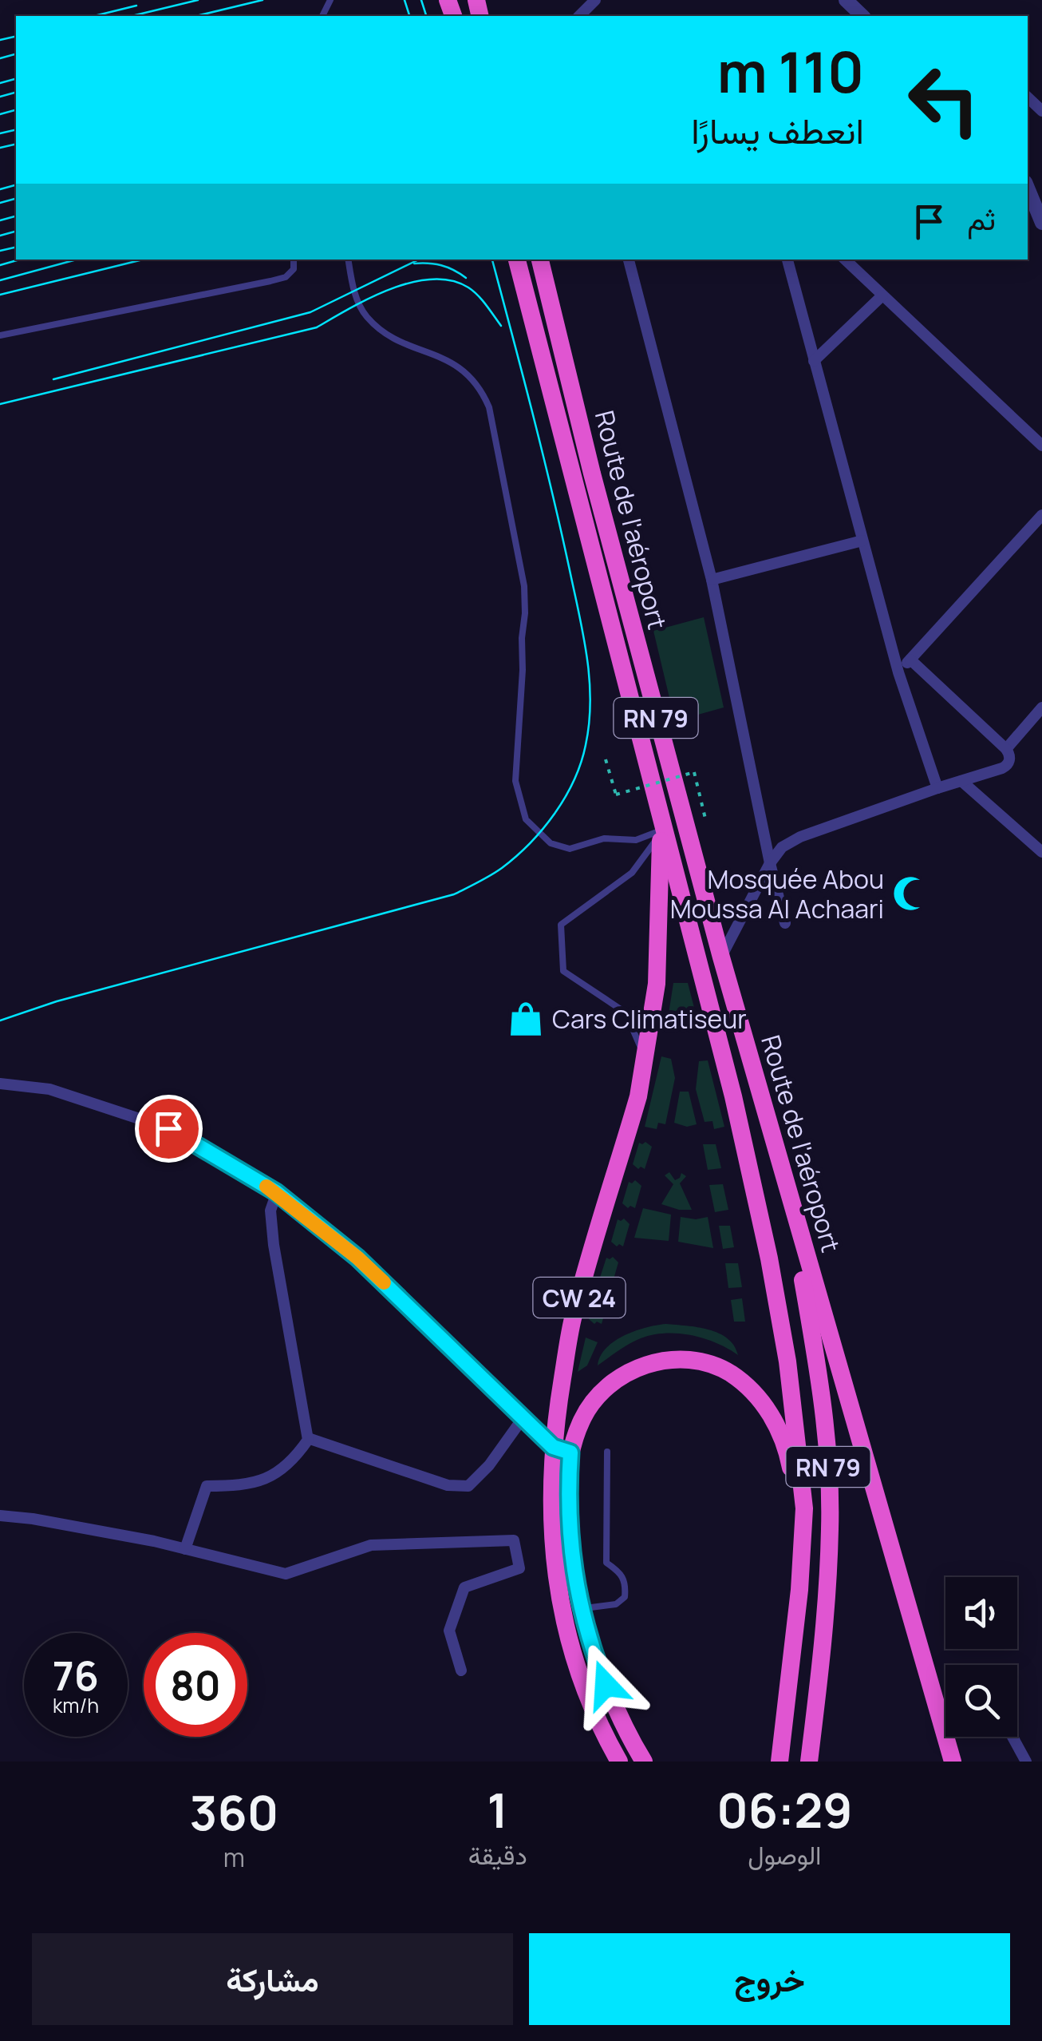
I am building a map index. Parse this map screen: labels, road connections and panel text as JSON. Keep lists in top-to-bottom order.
{
  "streets": {
    "highway": ["Route de l'aéroport", "RN 79", "CW 24"]
  },
  "crossings": [
    ["Route de l'aéroport", "RN 79"],
    ["Route de l'aéroport", "CW 24"],
    ["RN 79", "CW 24"]
  ],
  "places": {
    "mosque": ["Mosquée Abou Moussa Al Achaari"],
    "shop": ["Cars Climatiseur"]
  },
  "page": {
    "turn": ["110 m", "انعطف يسارًا"],
    "then": "ثم",
    "speed": "76 km/h",
    "limit": "80",
    "eta": [
      "06:29",
      "الوصول",
      "1",
      "دقيقة",
      "360",
      "m"
    ],
    "buttons": ["خروج", "مشاركة"]
  }
}
